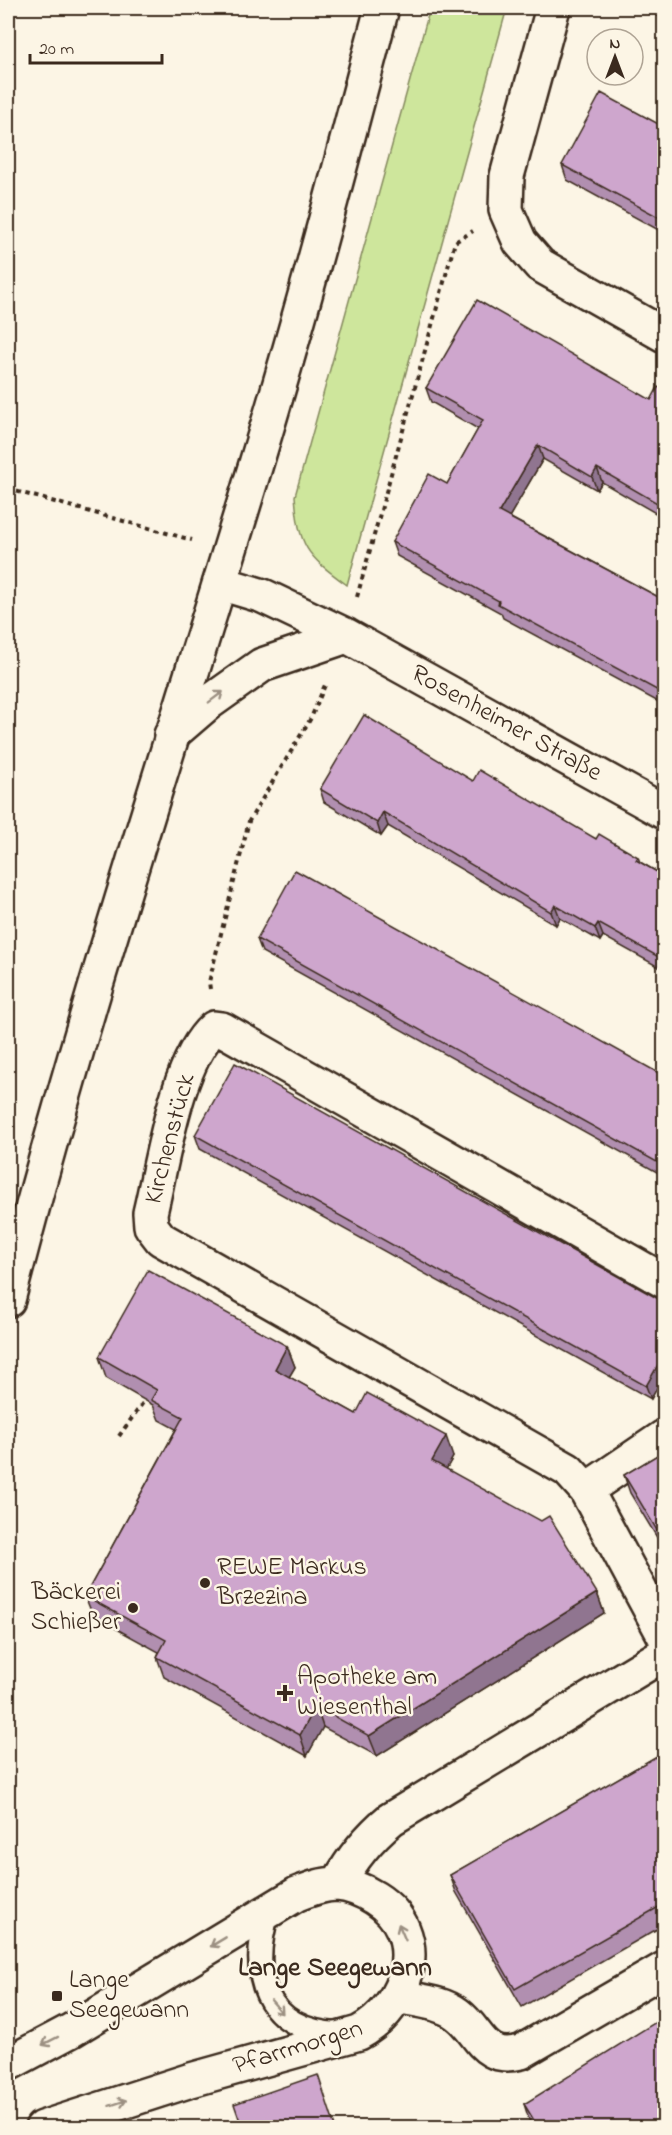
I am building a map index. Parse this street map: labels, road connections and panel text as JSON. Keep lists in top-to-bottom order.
{
  "streets": {
    "street": ["Rosenheimer Straße", "Kirchenstück", "Pfarrmorgen"]
  },
  "districts": ["Lange Seegewann"],
  "places": {
    "other": ["REWE Markus Brzezina", "Bäckerei Schießer"],
    "health": ["Apotheke am Wiesenthal"],
    "transit": ["Lange Seegewann"]
  },
  "scale_bar": "20 m",
  "north": "top"
}
